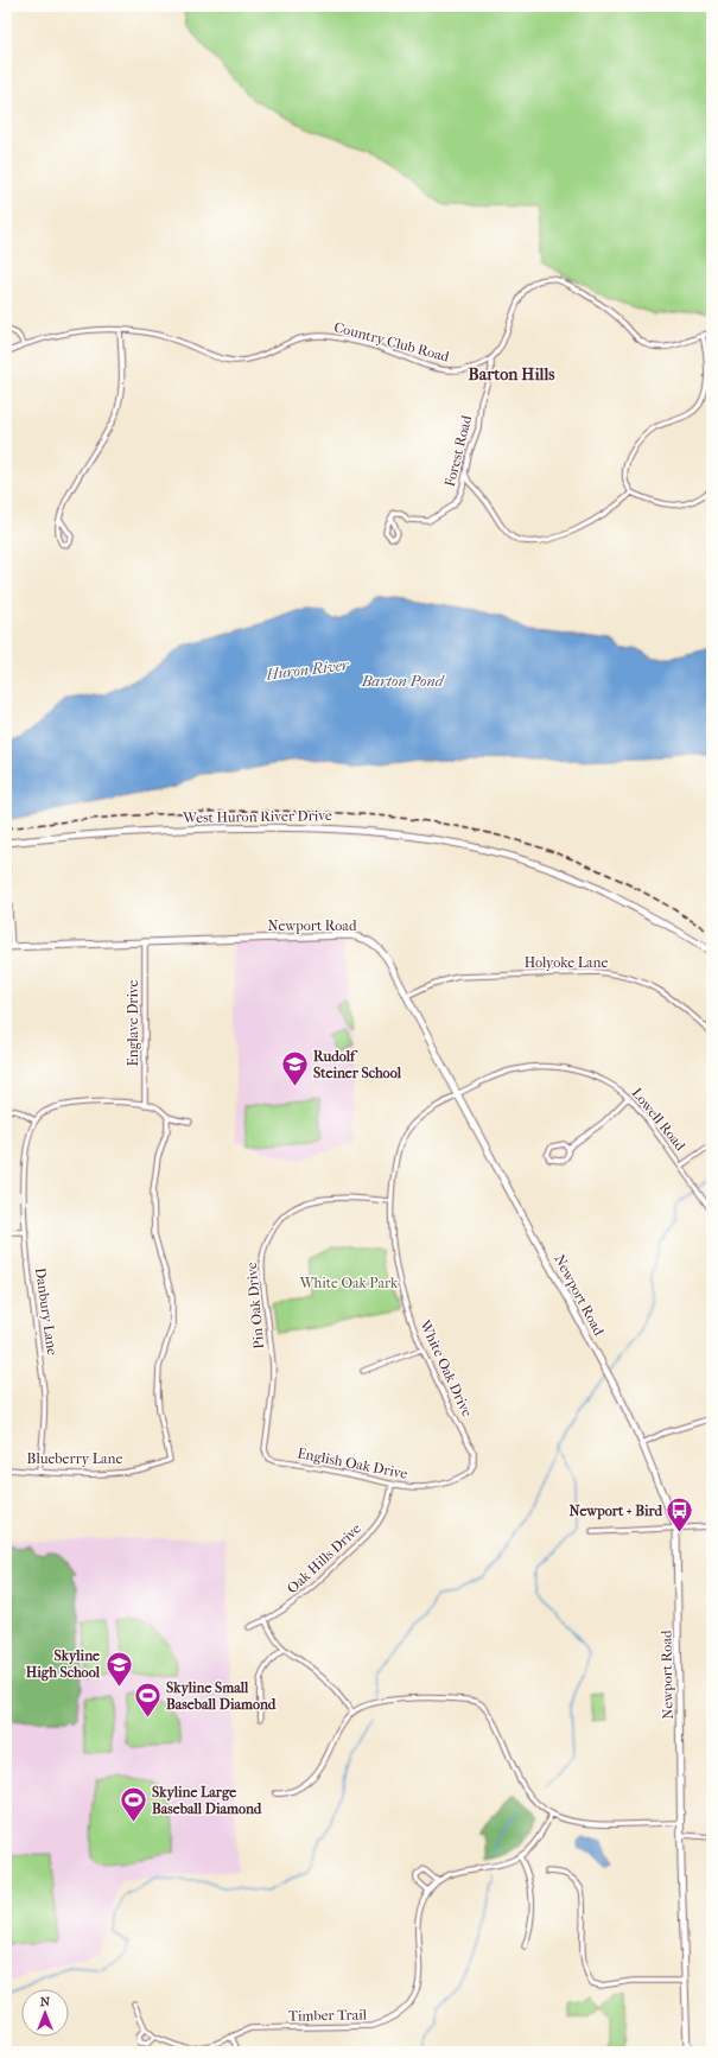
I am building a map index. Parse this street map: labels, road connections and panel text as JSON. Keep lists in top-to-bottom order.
{
  "streets": {
    "street": [
      "Country Club Road",
      "Forest Road",
      "West Huron River Drive",
      "Newport Road",
      "Holyoke Lane",
      "Englave Drive",
      "Lowell Road",
      "Pin Oak Drive",
      "Danbury Lane",
      "White Oak Drive",
      "Blueberry Lane",
      "English Oak Drive",
      "Oak Hills Drive",
      "Timber Trail"
    ]
  },
  "crossings": [
    ["Country Club Road", "Forest Road"],
    ["Newport Road", "Holyoke Lane"],
    ["Newport Road", "Englave Drive"],
    ["Newport Road", "Lowell Road"],
    ["Newport Road", "White Oak Drive"],
    ["Lowell Road", "White Oak Drive"],
    ["Pin Oak Drive", "White Oak Drive"],
    ["Pin Oak Drive", "English Oak Drive"],
    ["Danbury Lane", "Blueberry Lane"],
    ["White Oak Drive", "English Oak Drive"],
    ["English Oak Drive", "Oak Hills Drive"]
  ],
  "districts": ["Barton Hills"],
  "water": ["Huron River", "Barton Pond"],
  "parks": ["White Oak Park"],
  "places": {
    "school or university": ["Rudolf Steiner School", "Skyline High School"],
    "bus stop": ["Newport + Bird"],
    "sports": ["Skyline Small Baseball Diamond", "Skyline Large Baseball Diamond"]
  },
  "north": "top"
}
